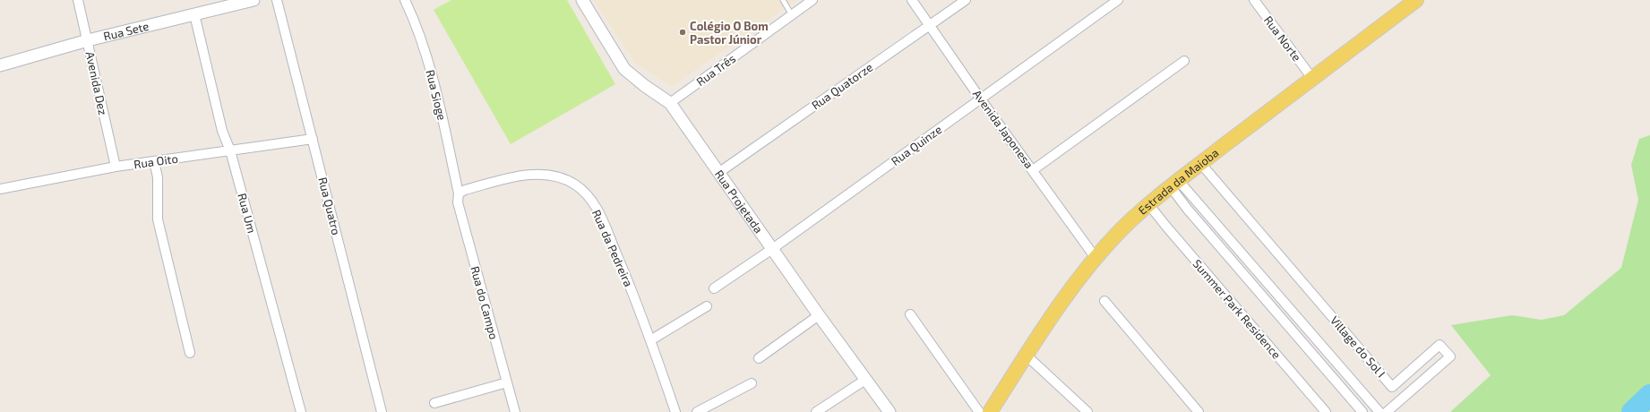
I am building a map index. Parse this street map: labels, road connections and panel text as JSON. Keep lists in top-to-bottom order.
{
  "streets": {
    "main road": ["Estrada da Maioba"],
    "street": [
      "Rua Sete",
      "Rua Norte",
      "Rua Três",
      "Avenida Dez",
      "Rua Quatorze",
      "Rua Sioge",
      "Avenida Japonesa",
      "Rua Quinze",
      "Rua Oito",
      "Rua Projetada",
      "Rua Quatro",
      "Rua Um",
      "Rua da Pedreira",
      "Rua do Campo",
      "Summer Park Residence",
      "Village do Sol I"
    ]
  },
  "crossings": [
    ["Rua Sete", "Avenida Dez"],
    ["Rua Sete", "Rua Um"],
    ["Rua Norte", "Estrada da Maioba"],
    ["Rua Três", "Rua Projetada"],
    ["Avenida Dez", "Rua Oito"],
    ["Rua Quatorze", "Avenida Japonesa"],
    ["Rua Quatorze", "Rua Projetada"],
    ["Rua Sioge", "Rua da Pedreira"],
    ["Rua Sioge", "Rua do Campo"],
    ["Avenida Japonesa", "Rua Quinze"],
    ["Avenida Japonesa", "Estrada da Maioba"],
    ["Rua Quinze", "Rua Projetada"],
    ["Rua Oito", "Rua Quatro"],
    ["Rua Oito", "Rua Um"],
    ["Estrada da Maioba", "Summer Park Residence"],
    ["Estrada da Maioba", "Village do Sol I"],
    ["Rua da Pedreira", "Rua do Campo"]
  ],
  "places": ["Colégio O Bom Pastor Júnior"]
}
